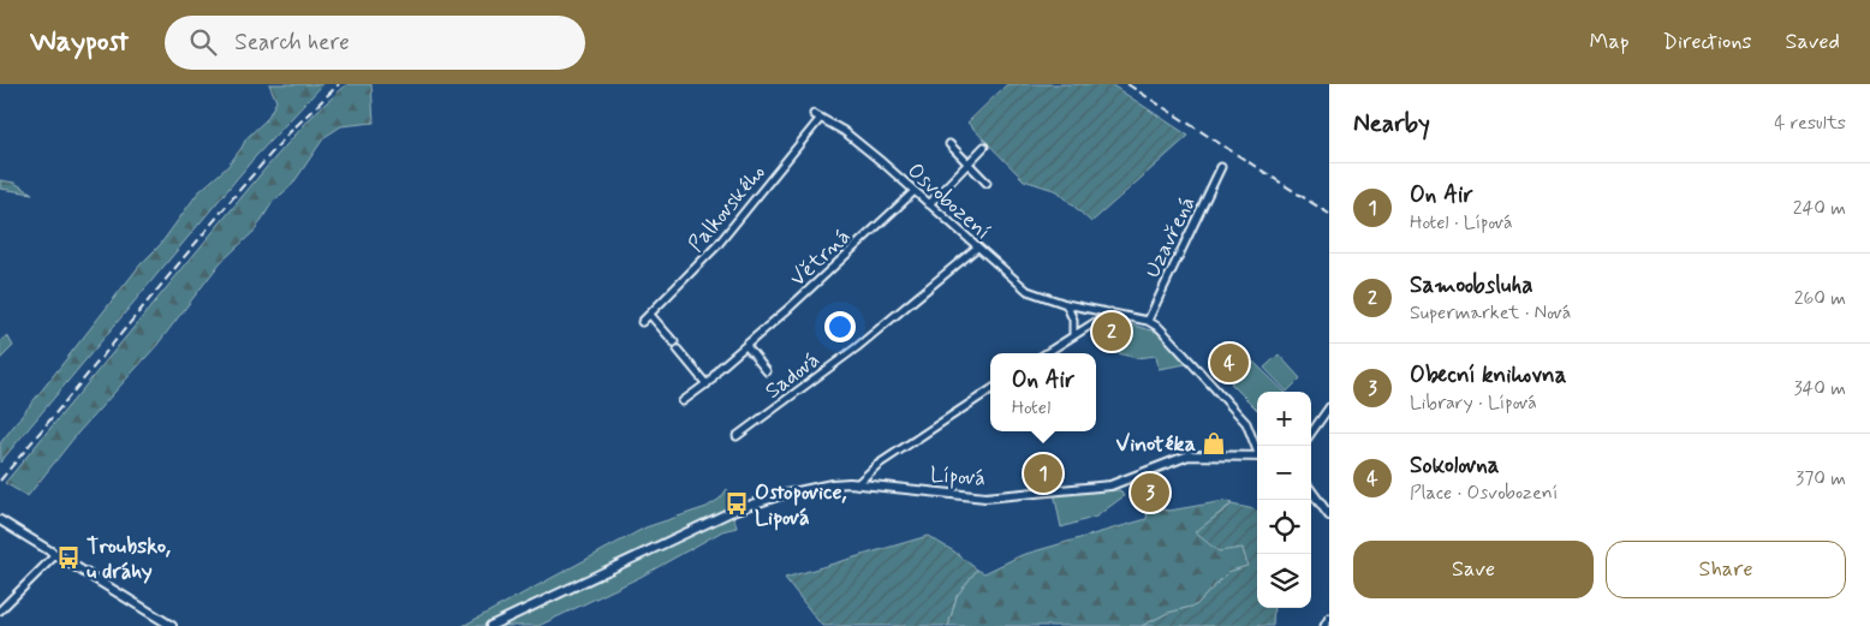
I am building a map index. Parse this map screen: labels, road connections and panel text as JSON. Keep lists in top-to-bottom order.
{
  "streets": {
    "street": [
      "Osvobození",
      "Palkovského",
      "Uzavřená",
      "Větrná",
      "Sadová",
      "Lípová"
    ]
  },
  "crossings": [
    ["Osvobození", "Palkovského"],
    ["Osvobození", "Uzavřená"],
    ["Osvobození", "Větrná"],
    ["Osvobození", "Sadová"]
  ],
  "places": {
    "shop": ["Vinotéka"],
    "bus stop": ["Ostopovice, Lipová", "Troubsko, u dráhy"]
  },
  "page": {
    "header": "Waypost",
    "search": "Search here",
    "nav": ["Map", "Directions", "Saved"],
    "heading": ["Nearby", "4 results"],
    "list": [
      {
        "mark": "1",
        "name": "On Air",
        "note": "Hotel · Lípová",
        "value": "240 m"
      },
      {
        "mark": "2",
        "name": "Samoobsluha",
        "note": "Supermarket · Nová",
        "value": "260 m"
      },
      {
        "mark": "3",
        "name": "Obecní knihovna",
        "note": "Library · Lípová",
        "value": "340 m"
      },
      {
        "mark": "4",
        "name": "Sokolovna",
        "note": "Place · Osvobození",
        "value": "370 m"
      }
    ],
    "pins": [
      "2",
      "4",
      "1",
      "3"
    ],
    "popup": ["On Air", "Hotel"],
    "map_buttons": ["+", "−"],
    "buttons": ["Save", "Share"]
  }
}
